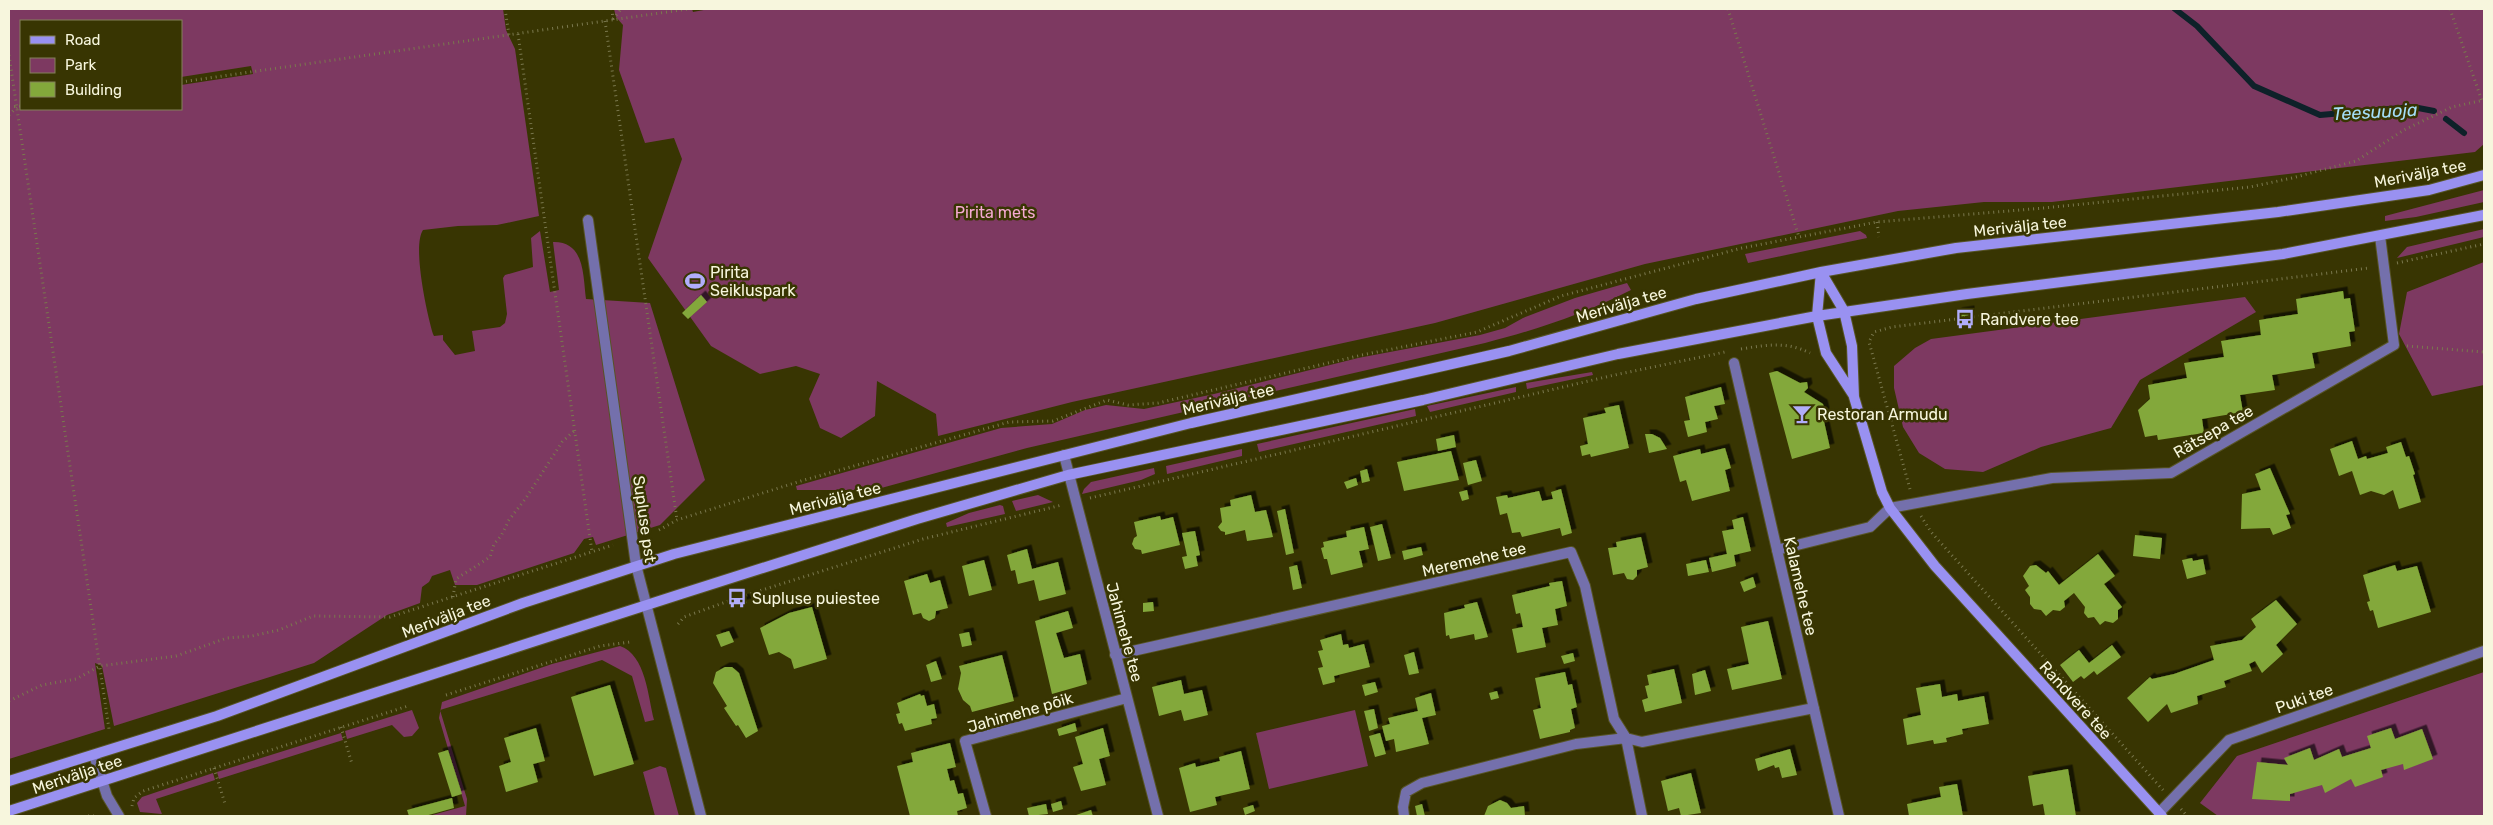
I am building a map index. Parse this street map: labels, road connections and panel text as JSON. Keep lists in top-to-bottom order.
{
  "streets": {
    "main road": ["Merivälja tee", "Randvere tee"],
    "street": [
      "Rätsepa tee",
      "Supluse pst",
      "Meremehe tee",
      "Kalamehe tee",
      "Jahimehe tee",
      "Puki tee",
      "Jahimehe põik"
    ]
  },
  "crossings": [
    ["Merivälja tee", "Supluse pst"],
    ["Merivälja tee", "Jahimehe tee"],
    ["Merivälja tee", "Randvere tee"],
    ["Rätsepa tee", "Randvere tee"],
    ["Meremehe tee", "Jahimehe tee"],
    ["Jahimehe tee", "Jahimehe põik"],
    ["Puki tee", "Randvere tee"]
  ],
  "water": ["Teesuuoja"],
  "parks": ["Pirita mets"],
  "places": {
    "sports": ["Pirita Seikluspark"],
    "bus stop": ["Randvere tee", "Supluse puiestee"],
    "bar": ["Restoran Armudu"]
  },
  "legend": ["Road", "Park", "Building"]
}
